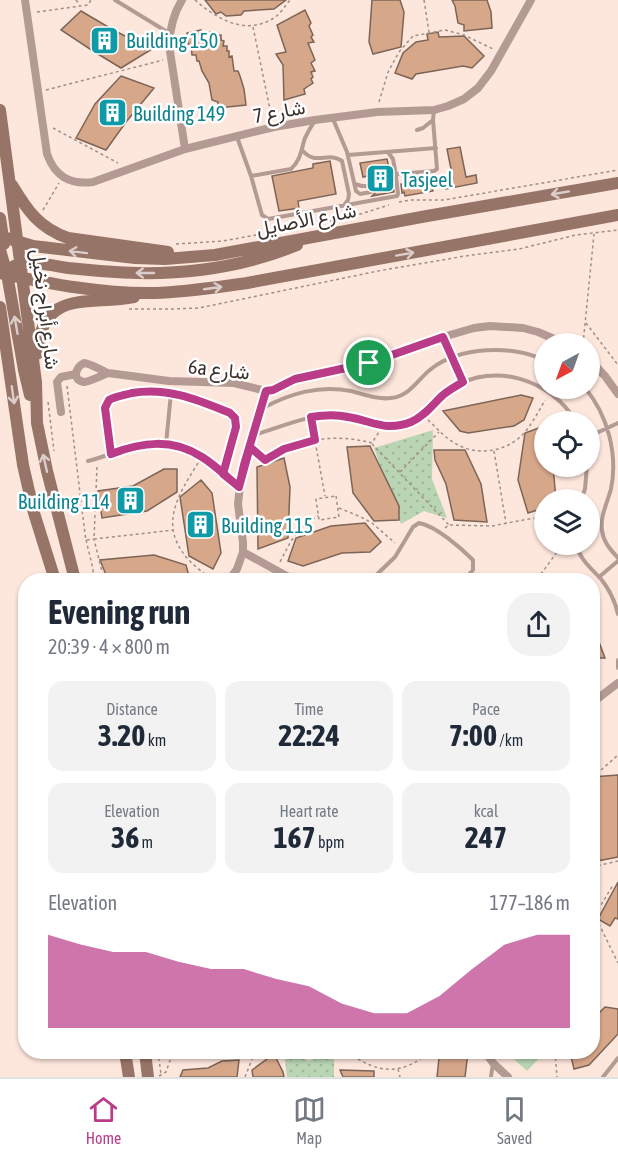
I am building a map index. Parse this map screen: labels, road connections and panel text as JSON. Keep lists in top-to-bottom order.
{
  "streets": {
    "main road": ["شارع الأصايل", "شارع أبراج نخيل"],
    "street": ["شارع 7", "6a شارع"]
  },
  "crossings": [
    ["شارع الأصايل", "شارع أبراج نخيل"]
  ],
  "places": {
    "building": [
      "Building 150",
      "Building 149",
      "Tasjeel",
      "Building 114",
      "Building 115"
    ]
  },
  "north": "bottom left",
  "page": {
    "heading": ["Evening run", "20:39 · 4 × 800 m"],
    "stats": [
      ["Distance", "3.20 km"],
      ["Time", "22:24"],
      ["Pace", "7:00 /km"],
      ["Elevation", "36 m"],
      ["Heart rate", "167 bpm"],
      ["kcal", "247"]
    ],
    "chart": ["Elevation", "177–186 m"],
    "tabs": ["Home", "Map", "Saved"]
  }
}
